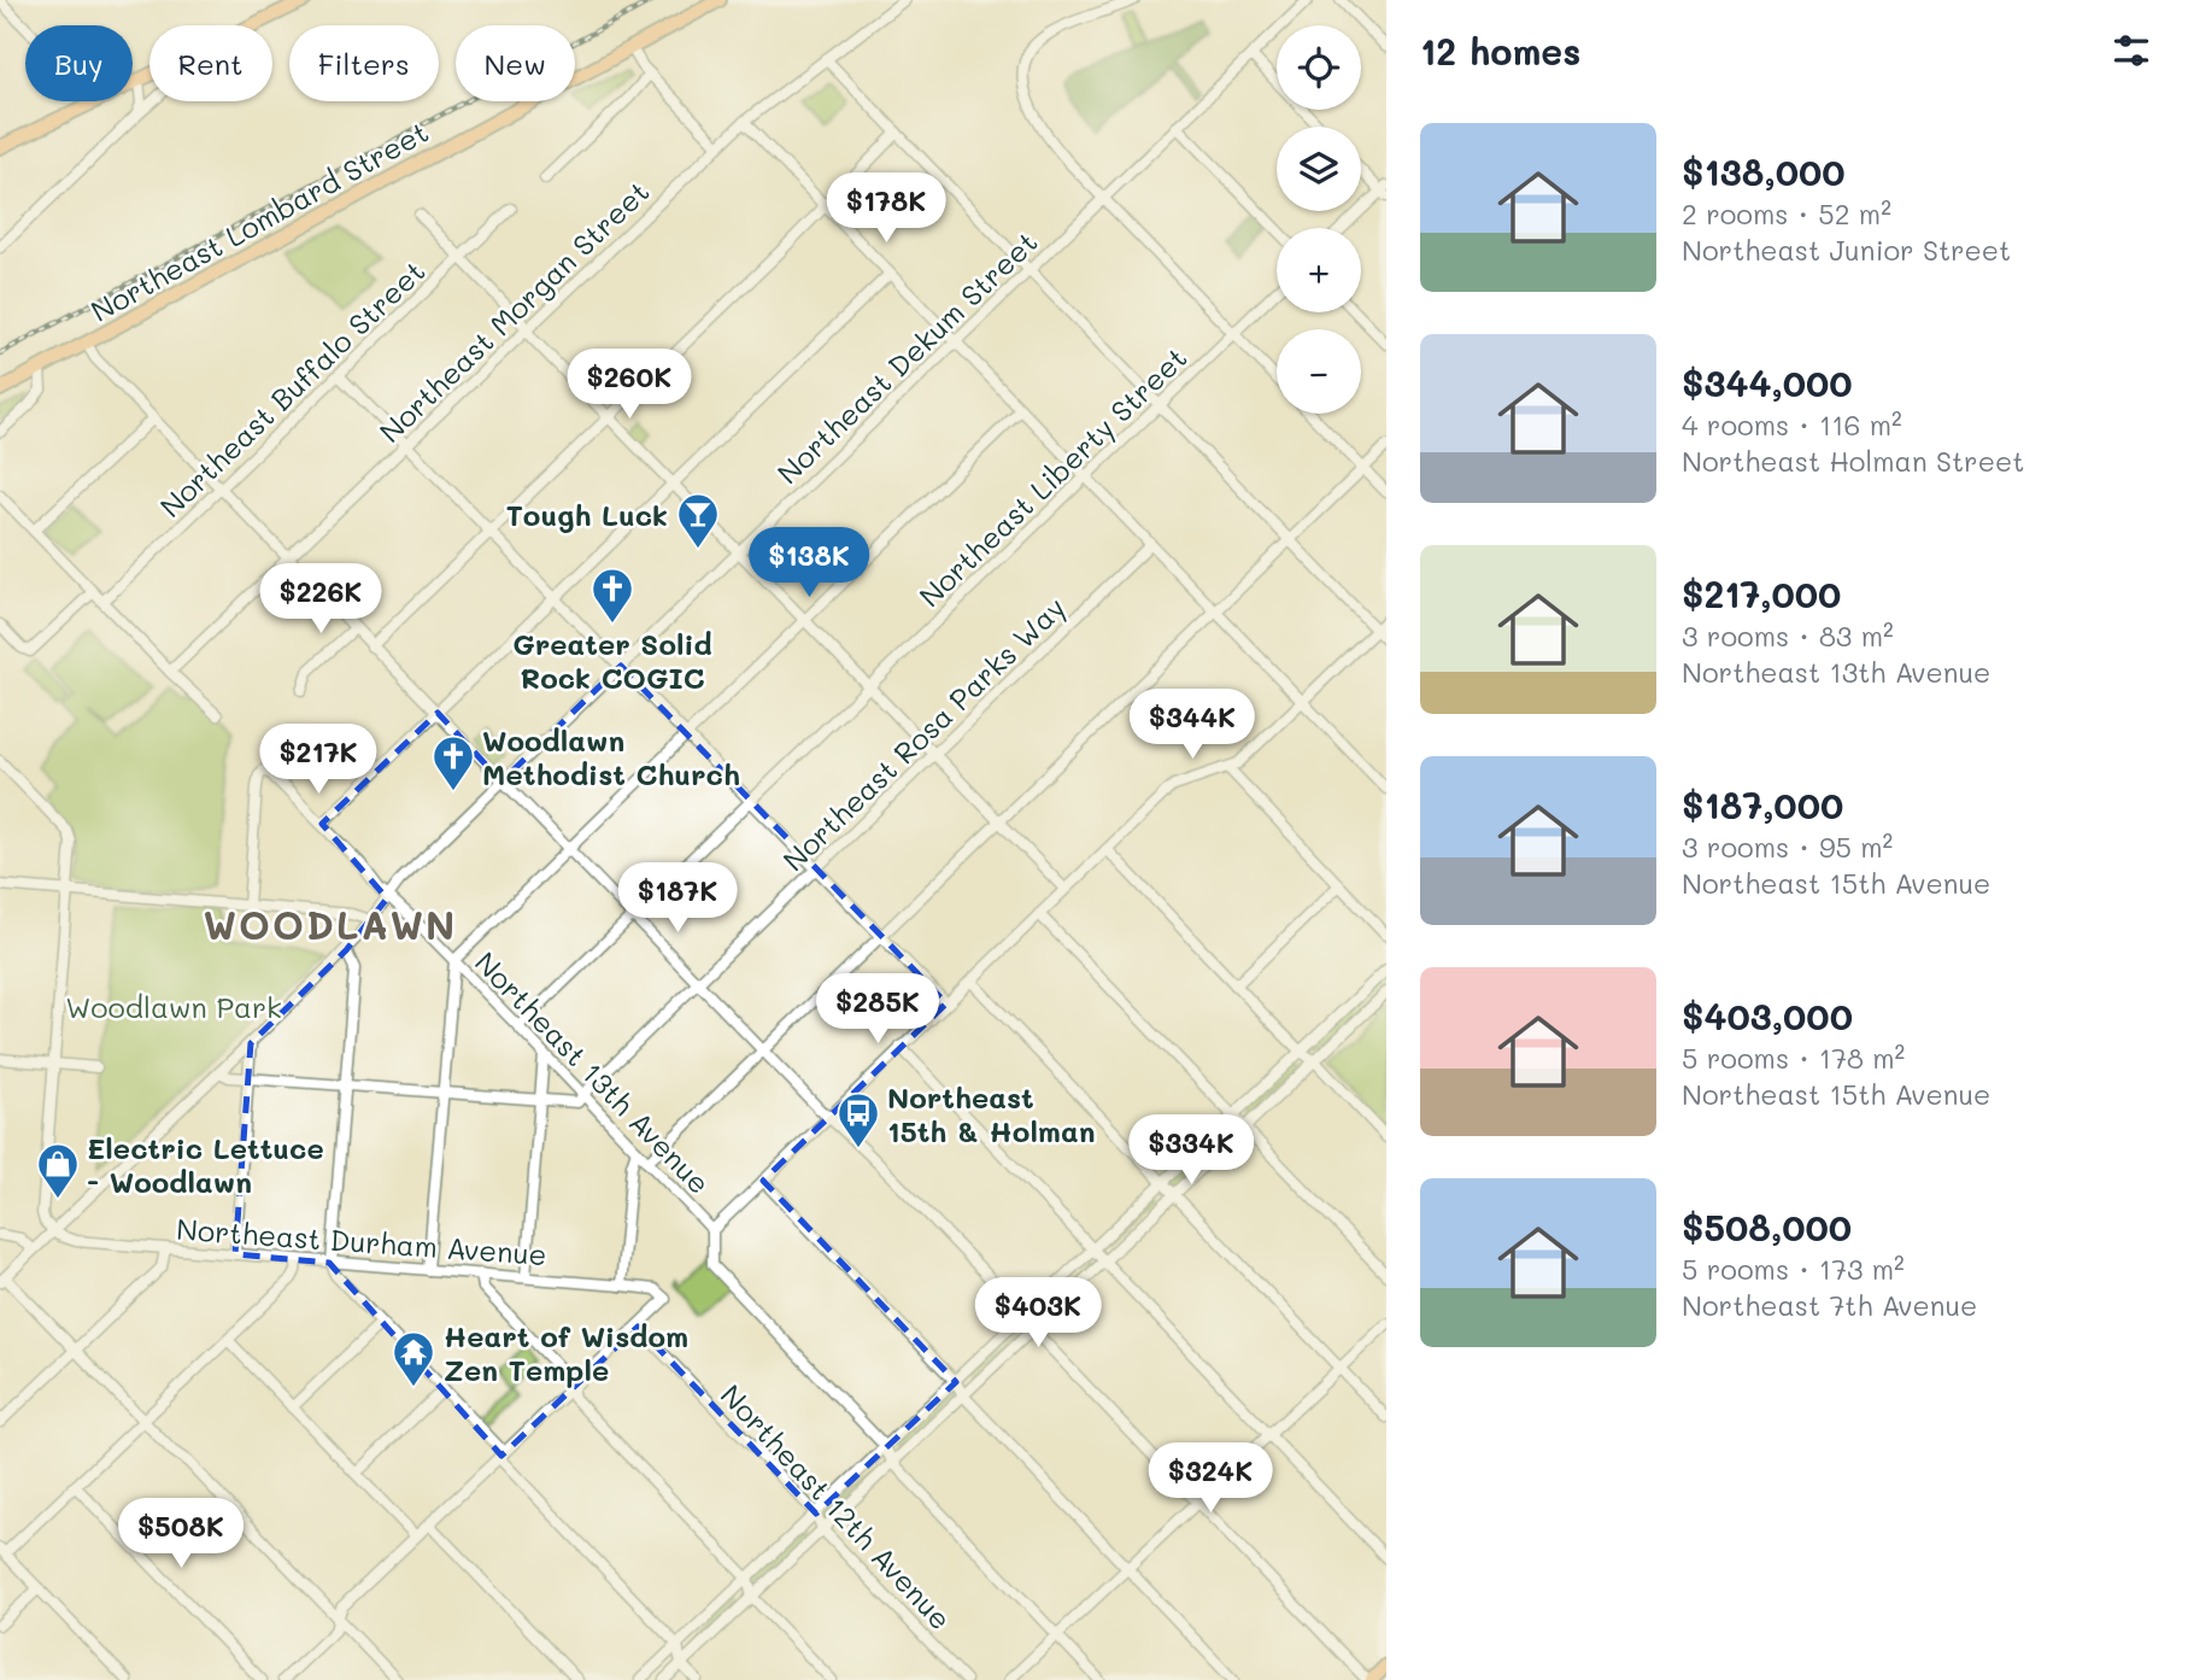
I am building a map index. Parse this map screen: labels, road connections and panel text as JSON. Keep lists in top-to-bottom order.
{
  "streets": {
    "main road": ["Northeast Lombard Street"],
    "street": [
      "Northeast Morgan Street",
      "Northeast Dekum Street",
      "Northeast Buffalo Street",
      "Northeast Liberty Street",
      "Northeast Rosa Parks Way",
      "Northeast 13th Avenue",
      "Northeast Durham Avenue",
      "Northeast 12th Avenue"
    ]
  },
  "crossings": [
    ["Northeast Dekum Street", "Northeast 13th Avenue"],
    ["Northeast Dekum Street", "Northeast Durham Avenue"],
    ["Northeast Liberty Street", "Northeast 13th Avenue"],
    ["Northeast Rosa Parks Way", "Northeast 13th Avenue"],
    ["Northeast Durham Avenue", "Northeast 12th Avenue"]
  ],
  "districts": ["WOODLAWN"],
  "parks": ["Woodlawn Park"],
  "places": {
    "bar": ["Tough Luck"],
    "church": ["Greater Solid Rock COGIC", "Woodlawn Methodist Church"],
    "bus stop": ["Northeast 15th & Holman"],
    "shop": ["Electric Lettuce - Woodlawn"],
    "temple": ["Heart of Wisdom Zen Temple"]
  },
  "page": {
    "heading": "12 homes",
    "map_buttons": ["+", "−"],
    "chip": [
      "Buy",
      "Rent",
      "Filters",
      "New"
    ],
    "list": [
      {
        "name": "$138,000",
        "note": "2 rooms · 52 m² · Northeast Junior Street"
      },
      {
        "name": "$344,000",
        "note": "4 rooms · 116 m² · Northeast Holman Street"
      },
      {
        "name": "$217,000",
        "note": "3 rooms · 83 m² · Northeast 13th Avenue"
      },
      {
        "name": "$187,000",
        "note": "3 rooms · 95 m² · Northeast 15th Avenue"
      },
      {
        "name": "$403,000",
        "note": "5 rooms · 178 m² · Northeast 15th Avenue"
      },
      {
        "name": "$508,000",
        "note": "5 rooms · 173 m² · Northeast 7th Avenue"
      }
    ],
    "price": [
      "$178K",
      "$260K",
      "$138K",
      "$226K",
      "$344K",
      "$217K",
      "$187K",
      "$285K",
      "$334K",
      "$403K",
      "$324K",
      "$508K"
    ]
  }
}
